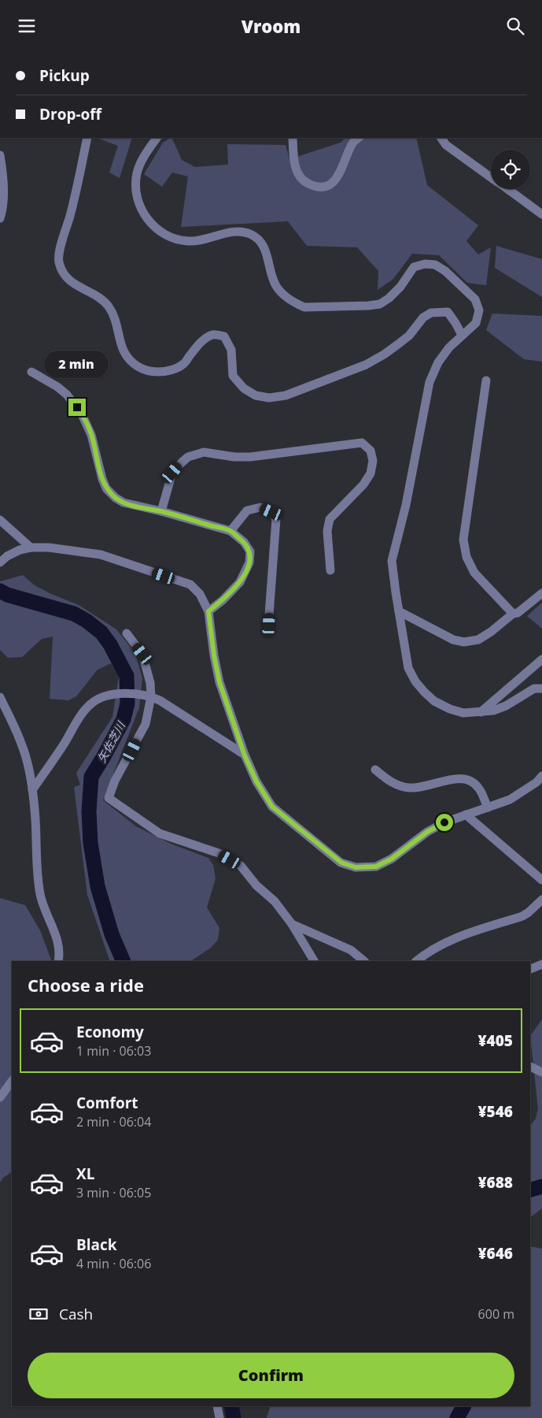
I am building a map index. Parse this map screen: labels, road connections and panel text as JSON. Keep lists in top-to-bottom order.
{
  "water": ["矢佐芝川"],
  "page": {
    "header": "Vroom",
    "banner": ["Pickup", "Drop-off"],
    "bubble": "2 min",
    "heading": "Choose a ride",
    "list": [
      {
        "name": "Economy",
        "note": "1 min · 06:03",
        "value": "¥405"
      },
      {
        "name": "Comfort",
        "note": "2 min · 06:04",
        "value": "¥546"
      },
      {
        "name": "XL",
        "note": "3 min · 06:05",
        "value": "¥688"
      },
      {
        "name": "Black",
        "note": "4 min · 06:06",
        "value": "¥646"
      }
    ],
    "pay": ["Cash", "600 m"],
    "buttons": "Confirm"
  }
}
